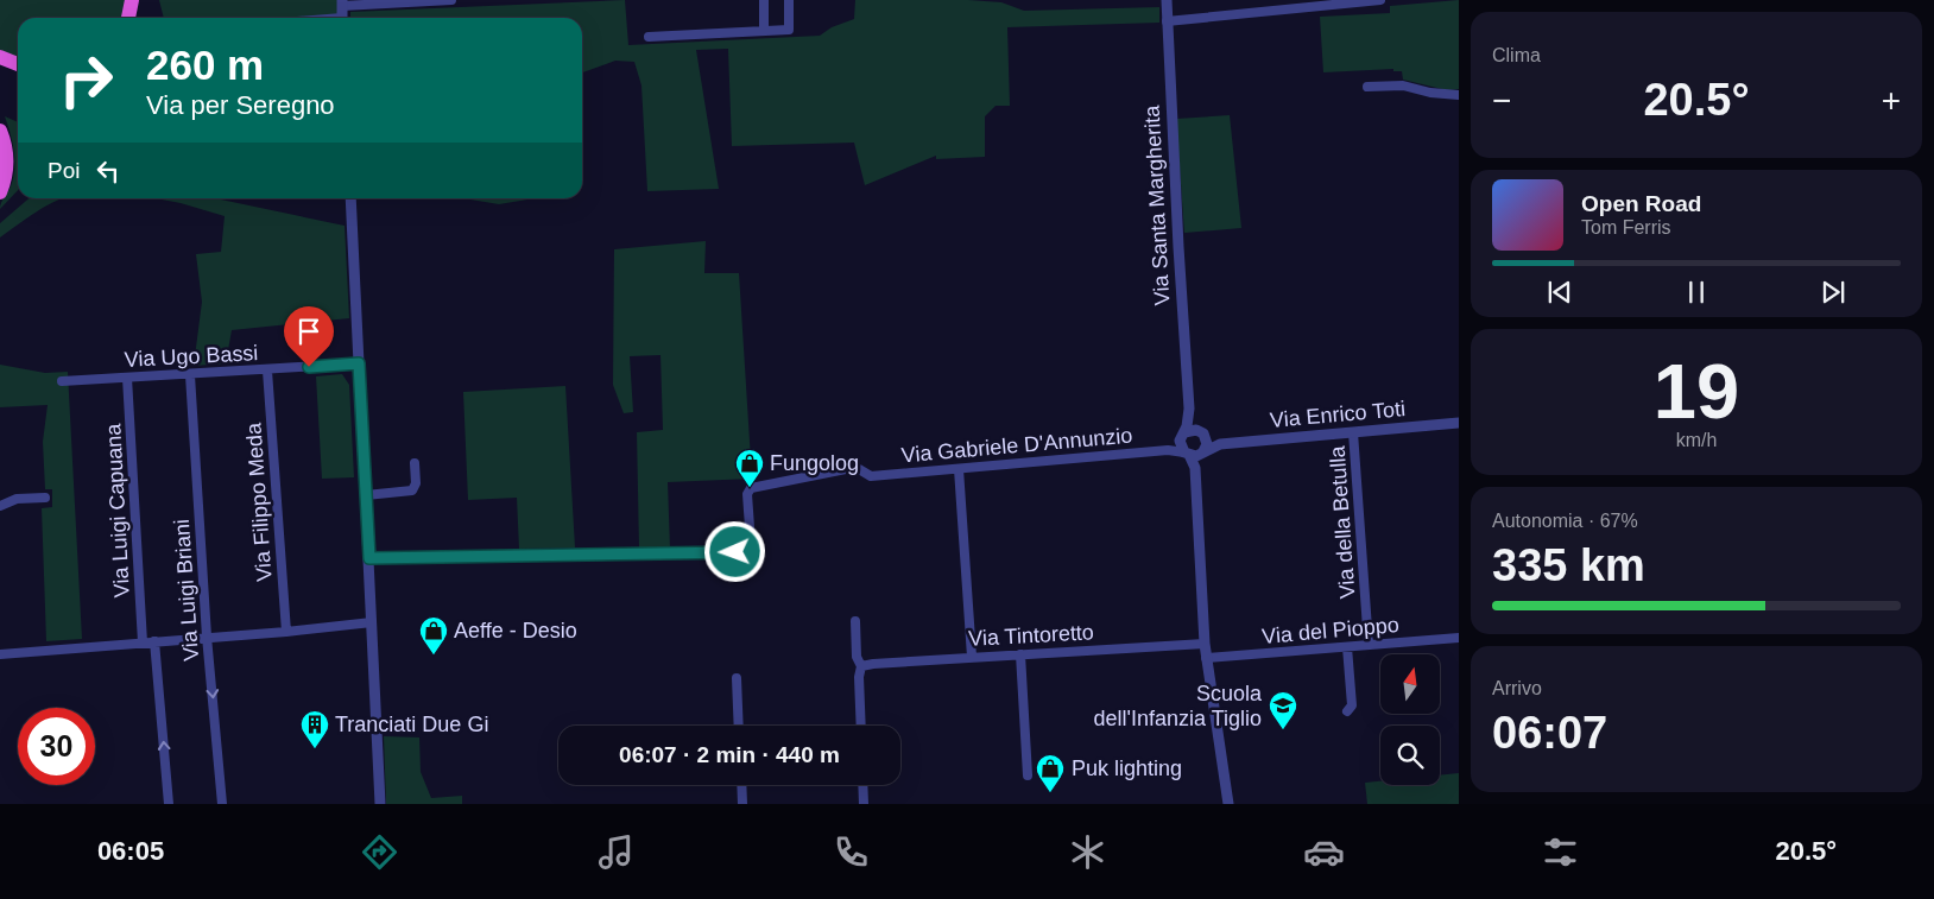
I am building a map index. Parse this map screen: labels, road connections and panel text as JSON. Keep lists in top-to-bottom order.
{
  "streets": {
    "street": [
      "Via Santa Margherita",
      "Via Ugo Bassi",
      "Via Enrico Toti",
      "Via Gabriele D'Annunzio",
      "Via Filippo Meda",
      "Via Luigi Capuana",
      "Via della Betulla",
      "Via Luigi Briani",
      "Via del Pioppo",
      "Via Tintoretto"
    ]
  },
  "crossings": [
    ["Via Santa Margherita", "Via Enrico Toti"],
    ["Via Santa Margherita", "Via Gabriele D'Annunzio"],
    ["Via Ugo Bassi", "Via Filippo Meda"],
    ["Via Ugo Bassi", "Via Luigi Capuana"],
    ["Via Ugo Bassi", "Via Luigi Briani"],
    ["Via Enrico Toti", "Via Gabriele D'Annunzio"],
    ["Via Enrico Toti", "Via della Betulla"],
    ["Via della Betulla", "Via del Pioppo"]
  ],
  "places": {
    "shop": ["Fungolog", "Aeffe - Desio", "Puk lighting"],
    "school or university": ["Scuola dell'Infanzia Tiglio"],
    "building": ["Tranciati Due Gi"]
  },
  "north": "top",
  "page": {
    "tile": [
      "Clima",
      ["19", "km/h"],
      ["Autonomia · 67%", "335 km"],
      ["Arrivo", "06:07"]
    ],
    "turn": ["260 m", "Via per Seregno"],
    "heat": ["−", "20.5°", "+"],
    "then": "Poi",
    "song": ["Open Road", "Tom Ferris"],
    "limit": "30",
    "trip": "06:07 · 2 min · 440 m",
    "tabs": ["06:05", "20.5°"]
  }
}
